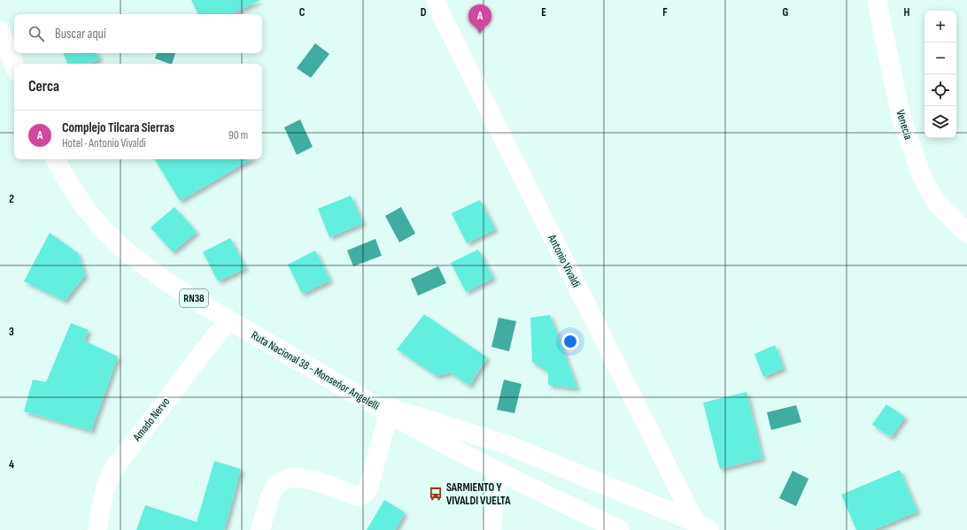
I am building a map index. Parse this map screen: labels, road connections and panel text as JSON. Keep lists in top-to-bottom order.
{
  "streets": {
    "street": [
      "Venecia",
      "Antonio Vivaldi",
      "RN38",
      "Ruta Nacional 38 - Monseñor Angelelli",
      "Amado Nervo"
    ]
  },
  "crossings": [
    ["Ruta Nacional 38 - Monseñor Angelelli", "Amado Nervo"]
  ],
  "places": {
    "bus stop": ["SARMIENTO Y VIVALDI VUELTA"]
  },
  "page": {
    "pins": "A",
    "map_buttons": ["+", "−"],
    "search": "Buscar aquí",
    "heading": "Cerca",
    "list": [
      {
        "mark": "A",
        "name": "Complejo Tilcara Sierras",
        "note": "Hotel · Antonio Vivaldi",
        "value": "90 m"
      }
    ]
  },
  "grid": {
    "columns": [
      "C",
      "D",
      "E",
      "F",
      "G",
      "H"
    ],
    "rows": ["2", "3", "4"]
  }
}
